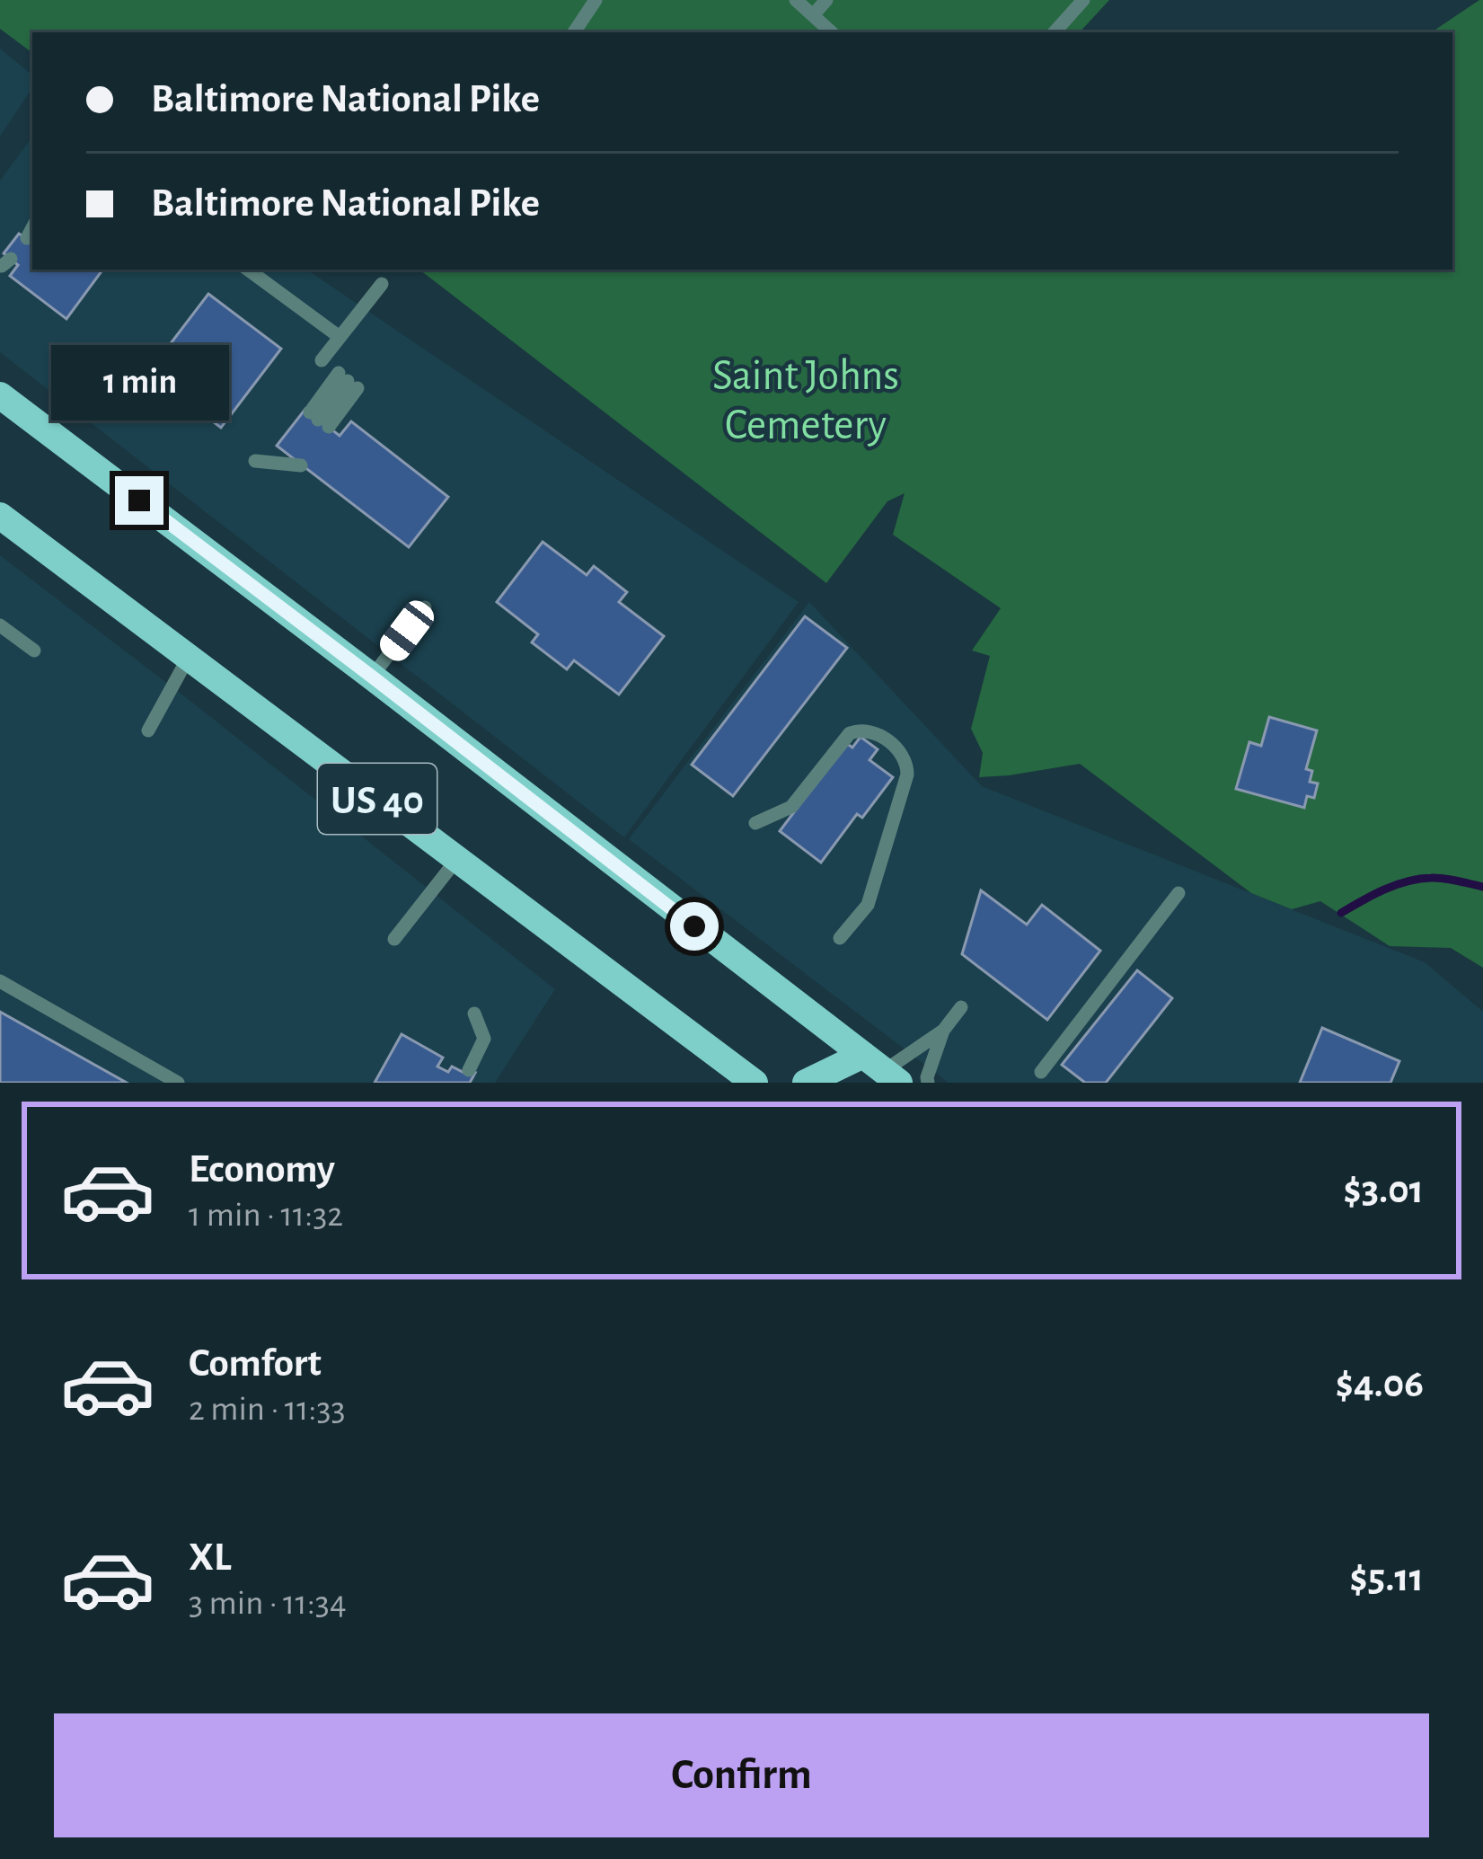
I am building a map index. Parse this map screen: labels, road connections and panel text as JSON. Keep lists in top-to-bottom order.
{
  "streets": {
    "main road": ["US 40"]
  },
  "parks": ["Saint Johns Cemetery"],
  "page": {
    "banner": ["Baltimore National Pike", "Baltimore National Pike"],
    "bubble": "1 min",
    "list": [
      {
        "name": "Economy",
        "note": "1 min · 11:32",
        "value": "$3.01"
      },
      {
        "name": "Comfort",
        "note": "2 min · 11:33",
        "value": "$4.06"
      },
      {
        "name": "XL",
        "note": "3 min · 11:34",
        "value": "$5.11"
      }
    ],
    "buttons": "Confirm"
  }
}
